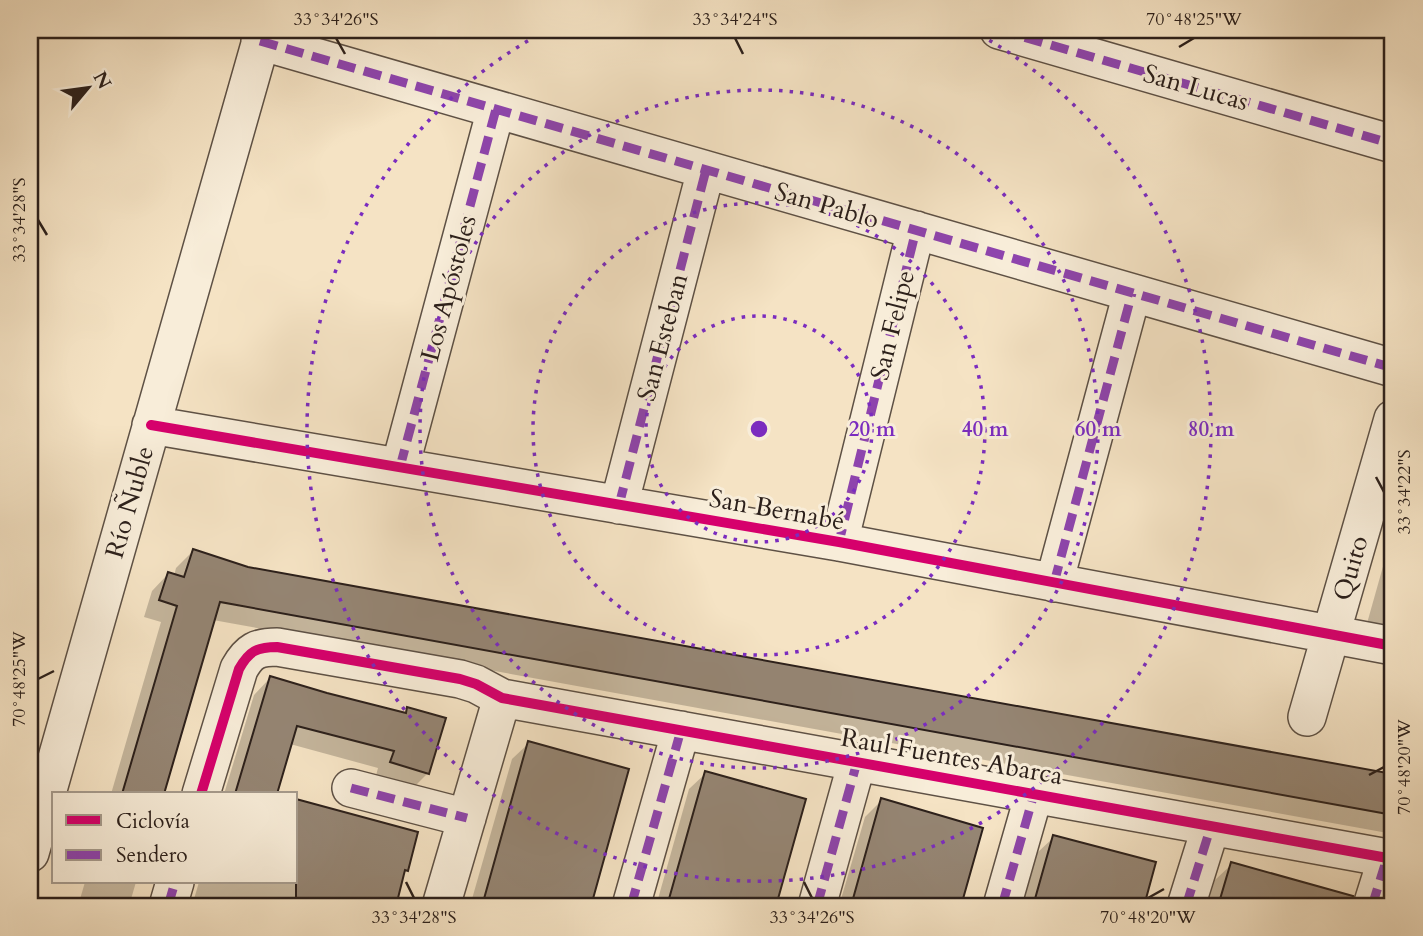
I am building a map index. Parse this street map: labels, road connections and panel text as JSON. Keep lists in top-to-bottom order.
{
  "streets": {
    "street": [
      "San Lucas",
      "San Pablo",
      "Los Apóstoles",
      "San Felipe",
      "San Esteban",
      "Río Ñuble",
      "San Bernabé",
      "Quito",
      "Raul Fuentes Abarca"
    ]
  },
  "crossings": [
    ["San Pablo", "Los Apóstoles"],
    ["San Pablo", "San Felipe"],
    ["San Pablo", "San Esteban"],
    ["San Pablo", "Río Ñuble"],
    ["Los Apóstoles", "San Bernabé"],
    ["San Felipe", "San Bernabé"],
    ["San Esteban", "San Bernabé"],
    ["Río Ñuble", "San Bernabé"],
    ["San Bernabé", "Quito"]
  ],
  "legend": ["Ciclovía", "Sendero"],
  "north": "top right",
  "coordinates": [
    "33°34'26\"S",
    "33°34'24\"S",
    "70°48'25\"W",
    "33°34'28\"S",
    "33°34'22\"S",
    "70°48'20\"W"
  ],
  "rings": [
    "20 m",
    "40 m",
    "60 m",
    "80 m"
  ]
}
